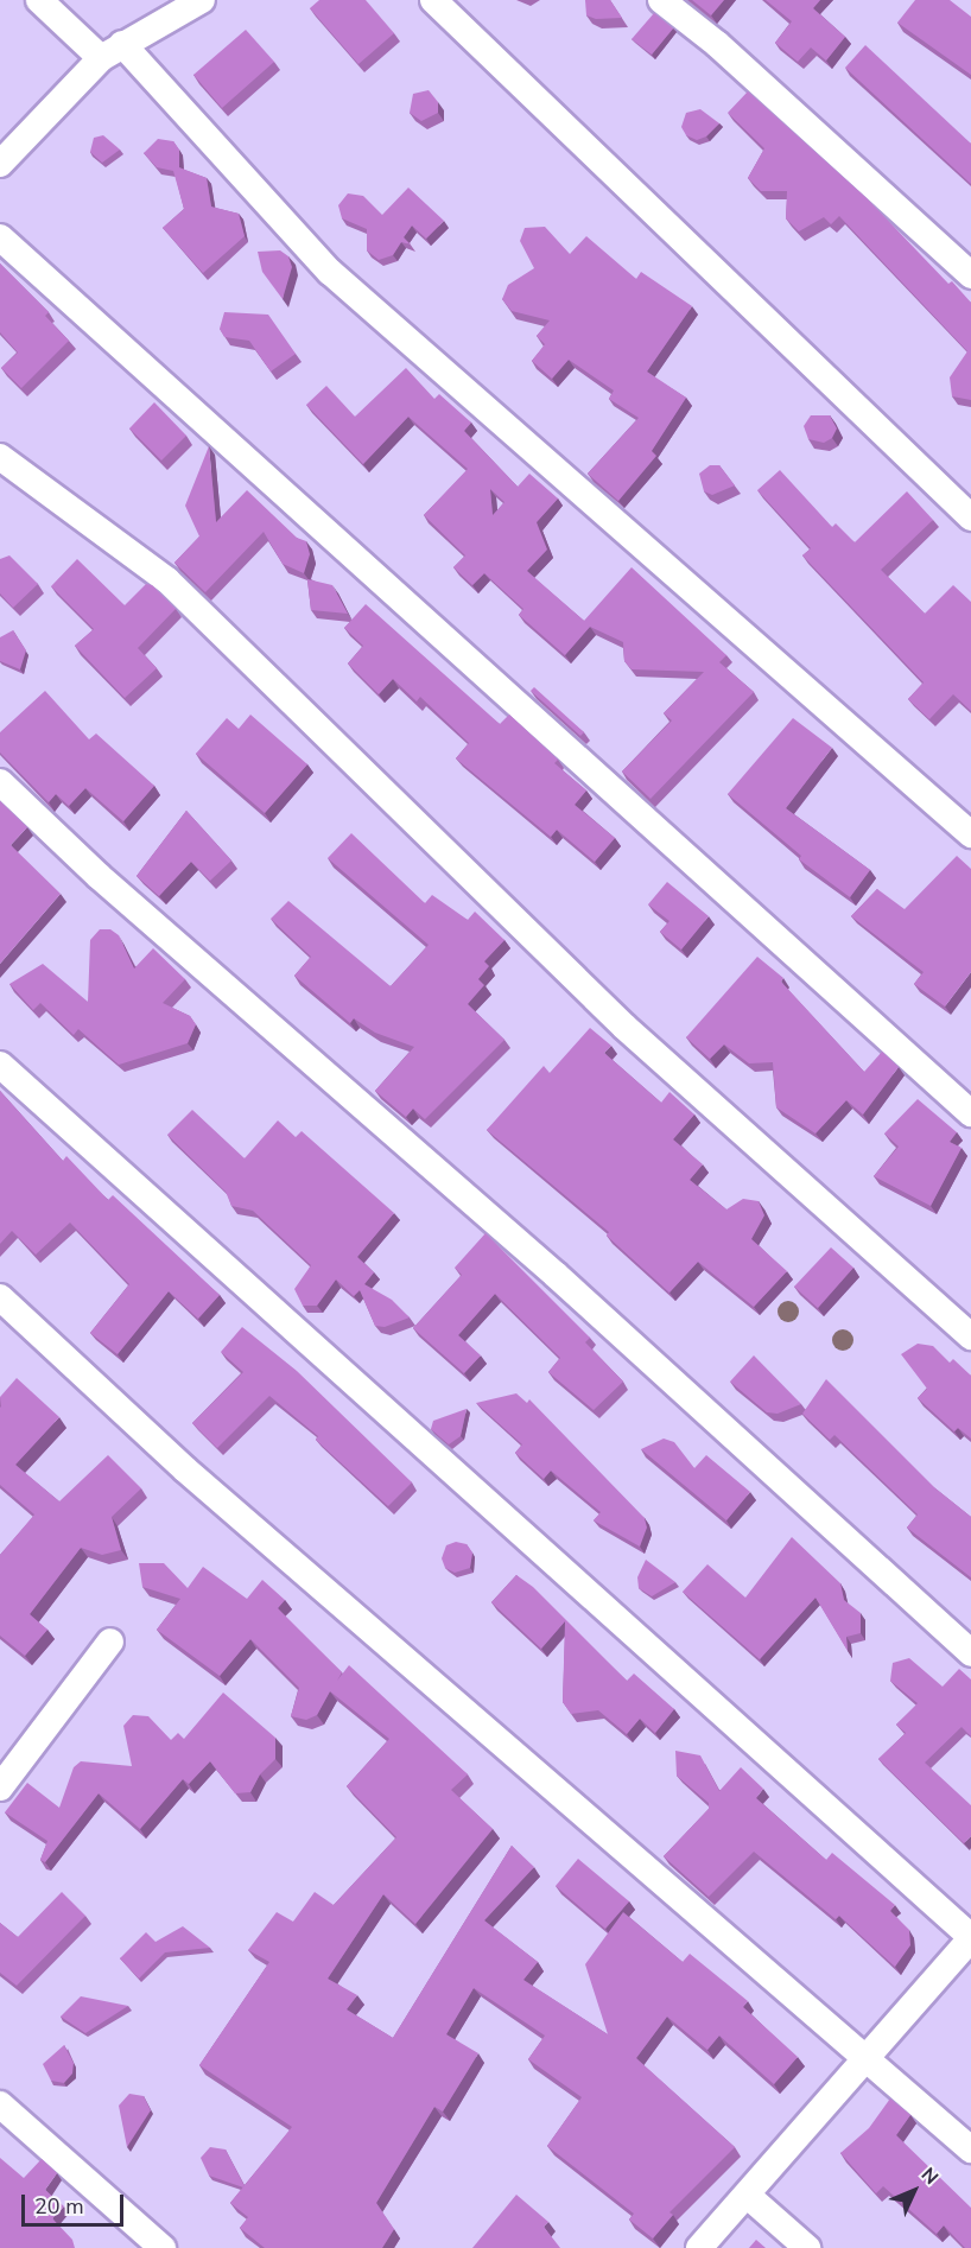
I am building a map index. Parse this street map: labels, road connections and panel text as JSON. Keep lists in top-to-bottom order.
{
  "scale_bar": "20 m",
  "north": "top right"
}
